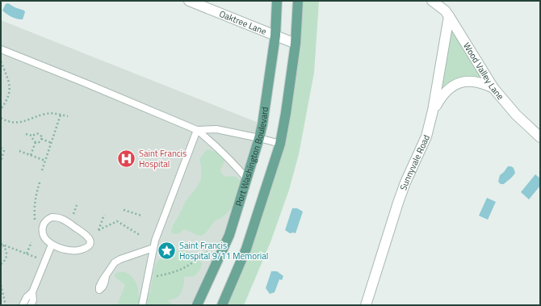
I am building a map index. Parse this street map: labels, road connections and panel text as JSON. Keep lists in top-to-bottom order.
{
  "streets": {
    "main road": ["Port Washington Boulevard"],
    "street": ["Oaktree Lane", "Wood Valley Lane", "Sunnyvale Road"]
  },
  "crossings": [
    ["Oaktree Lane", "Port Washington Boulevard"],
    ["Wood Valley Lane", "Sunnyvale Road"]
  ],
  "places": {
    "hospital": ["Saint Francis Hospital"],
    "place": ["Saint Francis Hospital 9/11 Memorial"]
  }
}
